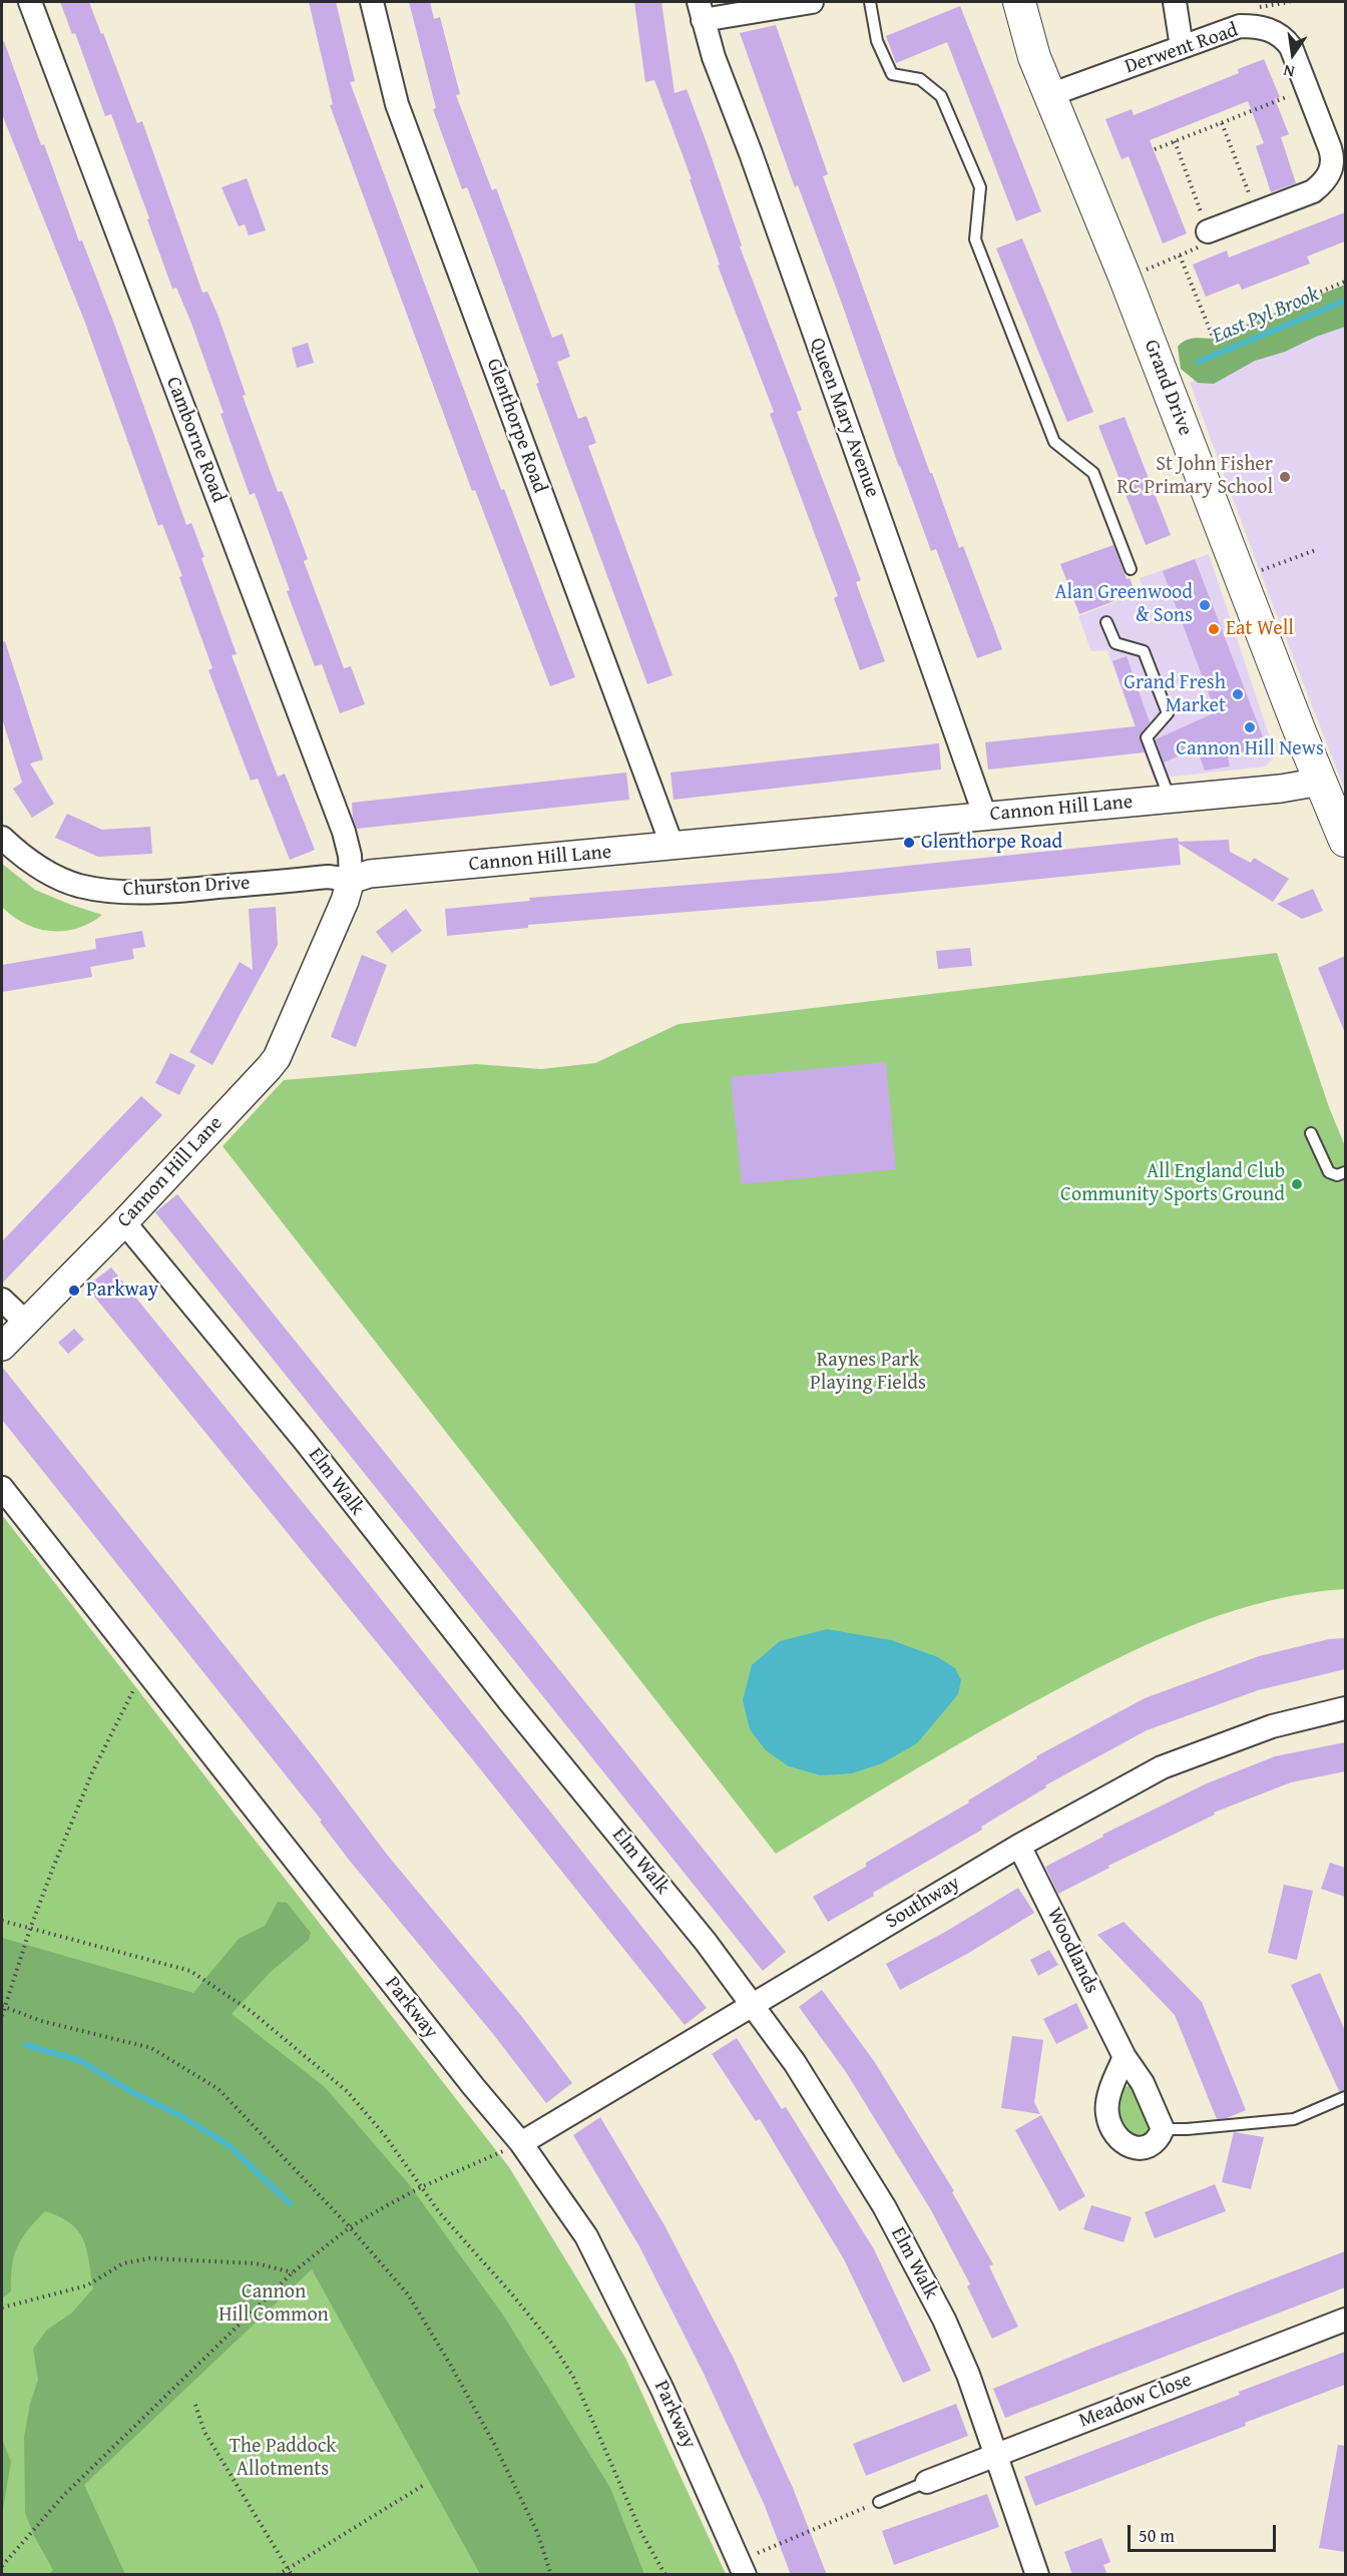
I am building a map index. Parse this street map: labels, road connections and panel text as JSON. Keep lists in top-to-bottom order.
{
  "streets": {
    "main road": ["Grand Drive"],
    "street": [
      "Derwent Road",
      "Queen Mary Avenue",
      "Glenthorpe Road",
      "Camborne Road",
      "Cannon Hill Lane",
      "Churston Drive",
      "Elm Walk",
      "Southway",
      "Woodlands",
      "Parkway",
      "Meadow Close"
    ]
  },
  "crossings": [
    ["Derwent Road", "Grand Drive"],
    ["Grand Drive", "Cannon Hill Lane"],
    ["Queen Mary Avenue", "Cannon Hill Lane"],
    ["Glenthorpe Road", "Cannon Hill Lane"],
    ["Camborne Road", "Cannon Hill Lane"],
    ["Camborne Road", "Churston Drive"],
    ["Cannon Hill Lane", "Churston Drive"],
    ["Cannon Hill Lane", "Elm Walk"],
    ["Elm Walk", "Southway"],
    ["Elm Walk", "Meadow Close"],
    ["Southway", "Woodlands"],
    ["Southway", "Parkway"]
  ],
  "water": ["East Pyl Brook"],
  "parks": ["Raynes Park Playing Fields", "Cannon Hill Common", "The Paddock Allotments"],
  "places": [
    "St John Fisher RC Primary School",
    "Alan Greenwood & Sons",
    "Eat Well",
    "Grand Fresh Market",
    "Cannon Hill News",
    "Glenthorpe Road",
    "All England Club Community Sports Ground",
    "Parkway"
  ],
  "scale_bar": "50 m",
  "north": "bottom"
}
